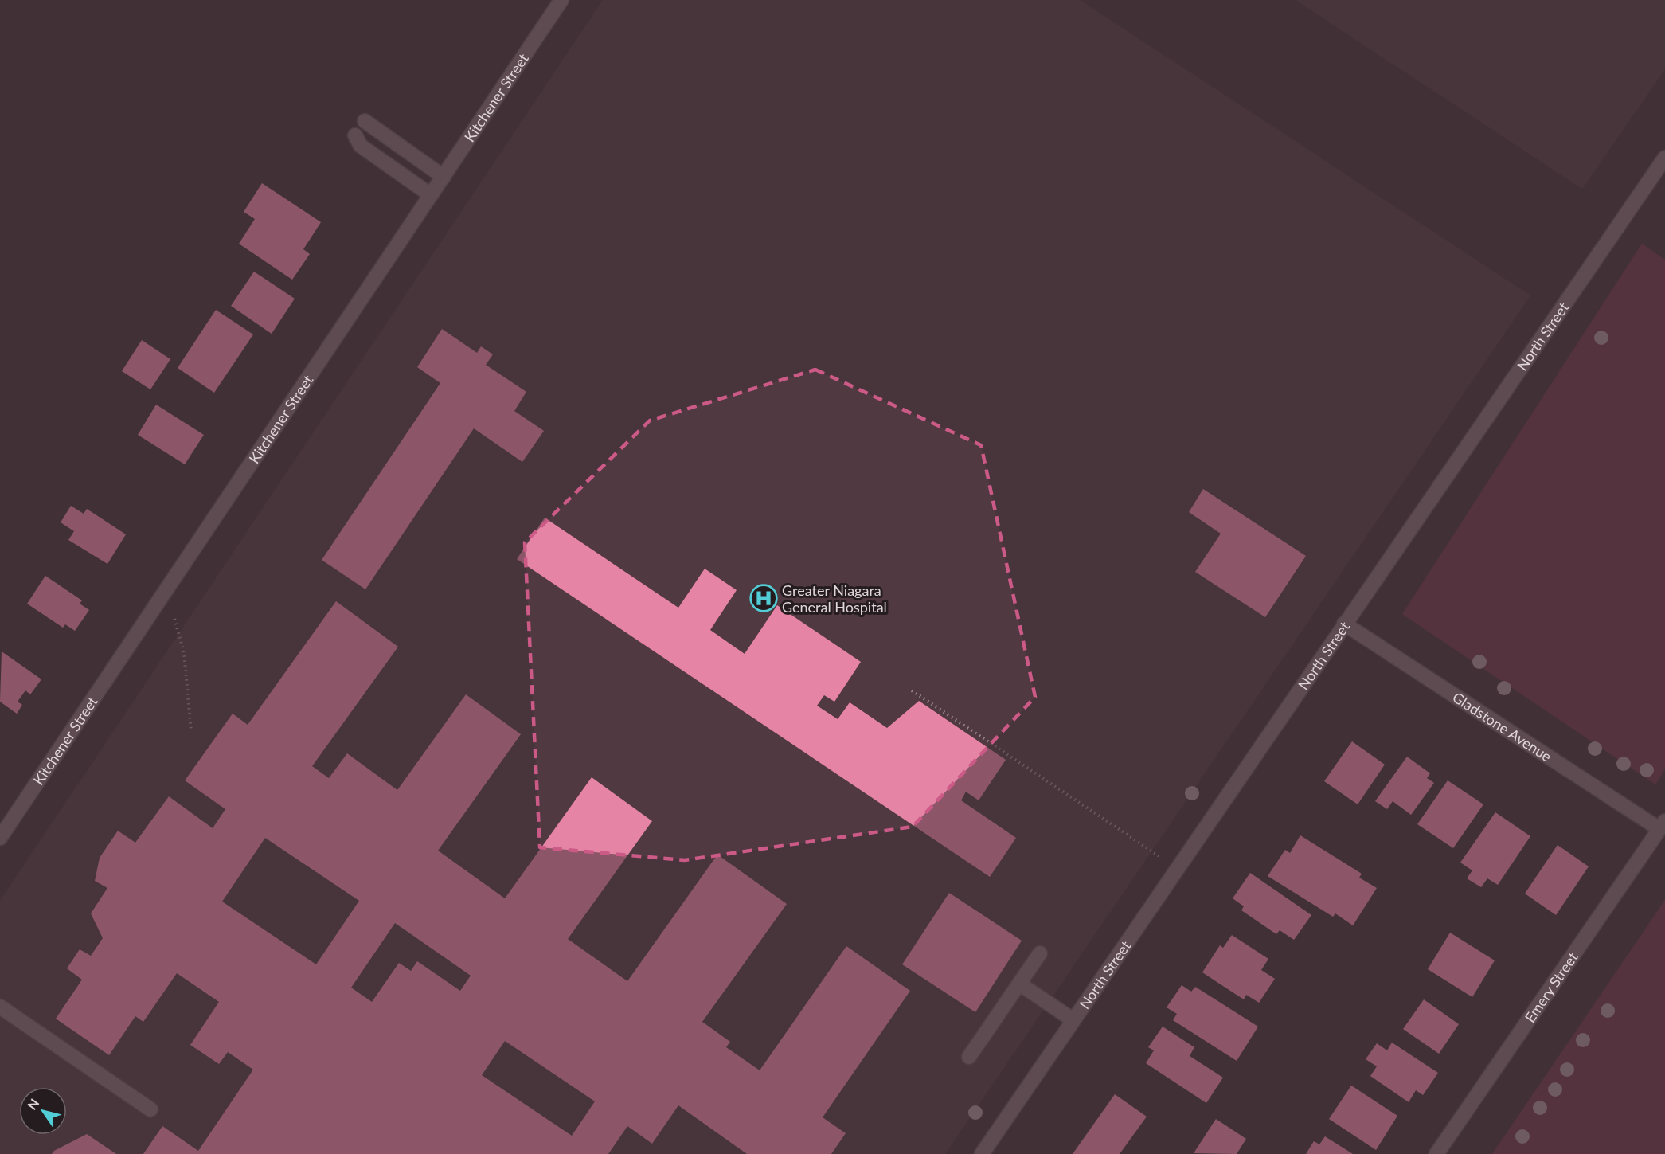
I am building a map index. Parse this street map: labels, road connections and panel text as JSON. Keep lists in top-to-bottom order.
{
  "streets": {
    "street": [
      "Kitchener Street",
      "North Street",
      "Gladstone Avenue",
      "Emery Street"
    ]
  },
  "crossings": [
    ["North Street", "Gladstone Avenue"],
    ["Gladstone Avenue", "Emery Street"]
  ],
  "places": {
    "hospital": ["Greater Niagara General Hospital"]
  },
  "north": "top left"
}
